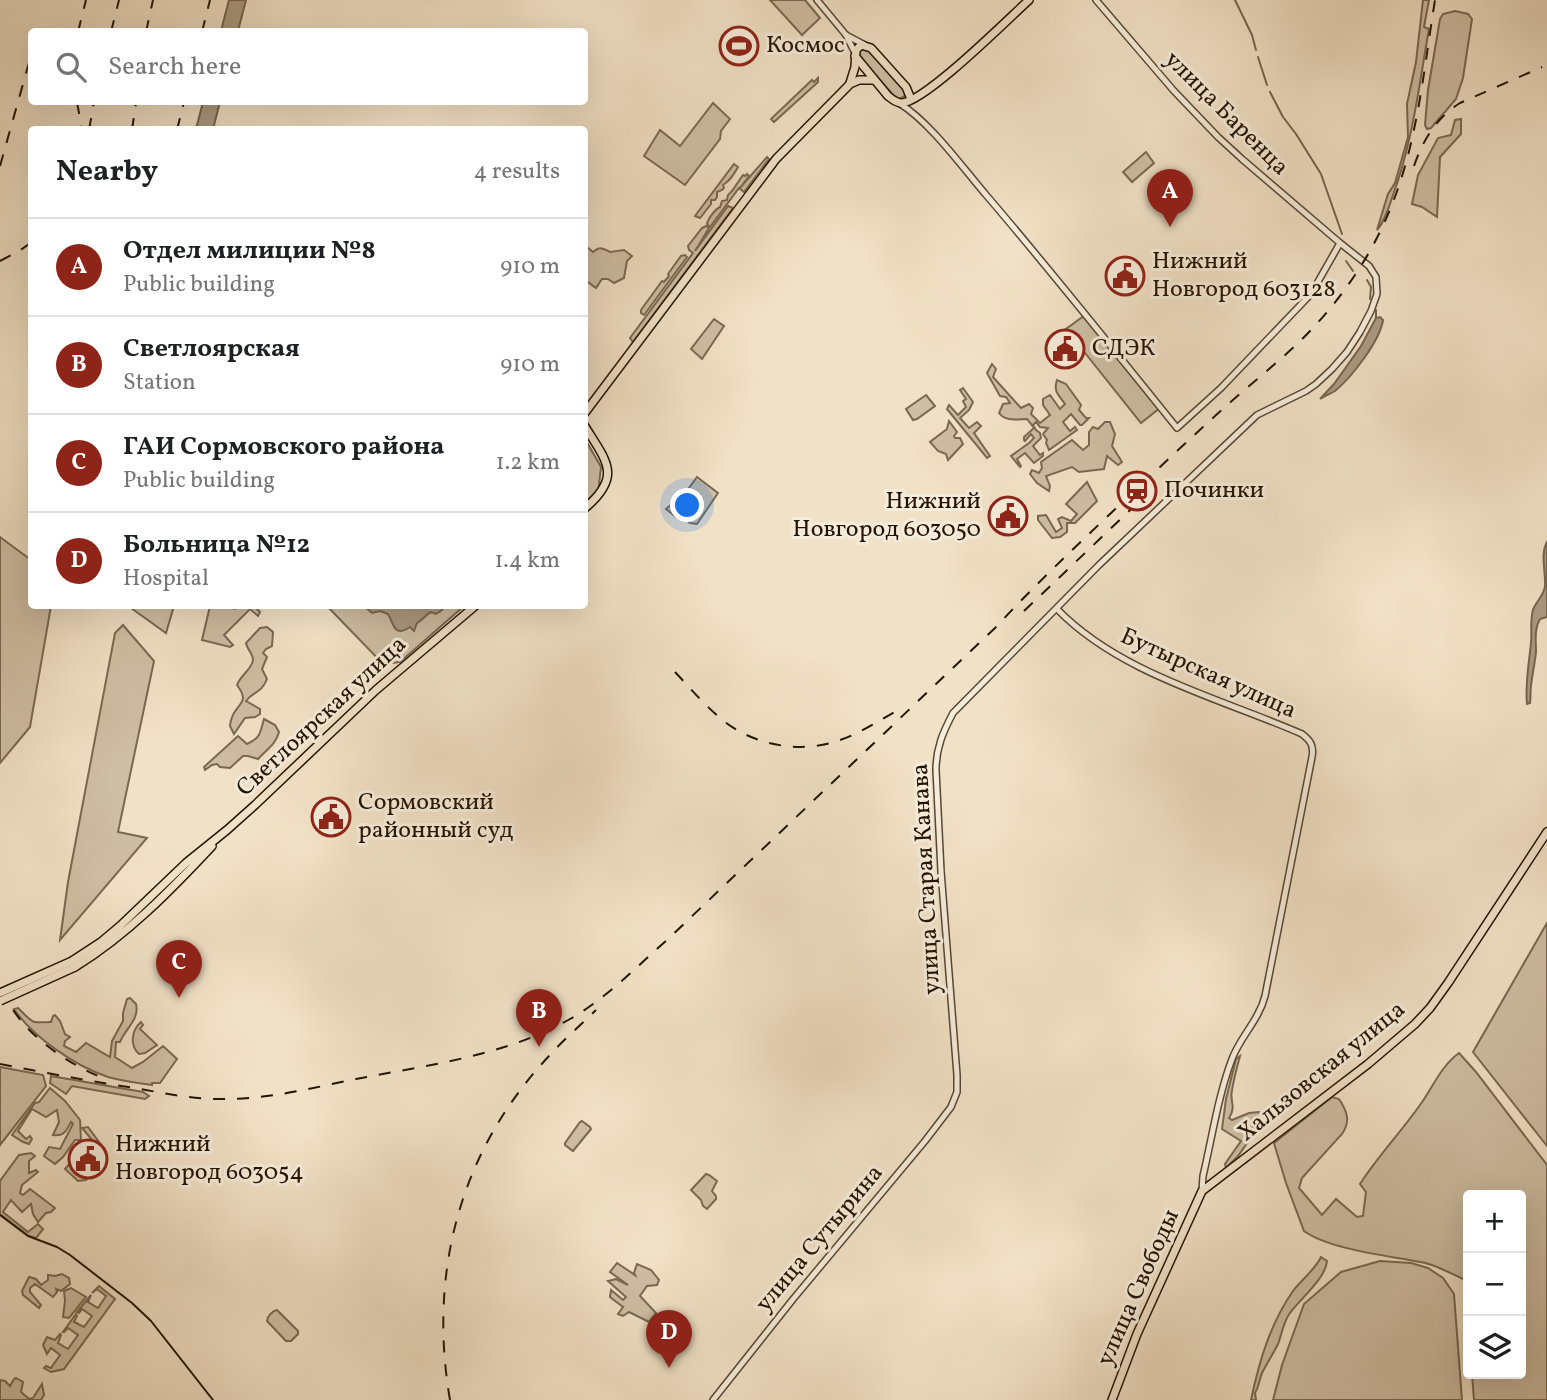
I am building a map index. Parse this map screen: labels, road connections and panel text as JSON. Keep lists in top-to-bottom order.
{
  "streets": {
    "main road": ["Светлоярская улица", "Хальзовская улица", "улица Свободы"],
    "street": [
      "улица Баренца",
      "Бутырская улица",
      "улица Старая Канава",
      "улица Сутырина"
    ]
  },
  "crossings": [
    ["улица Баренца", "Бутырская улица"],
    ["улица Баренца", "улица Старая Канава"],
    ["Бутырская улица", "улица Старая Канава"],
    ["Бутырская улица", "Хальзовская улица"],
    ["Бутырская улица", "улица Свободы"],
    ["улица Старая Канава", "улица Сутырина"],
    ["Хальзовская улица", "улица Свободы"]
  ],
  "places": {
    "sports": ["Космос"],
    "public building": [
      "Нижний Новгород 603128",
      "СДЭК",
      "Нижний Новгород 603050",
      "Сормовский районный суд",
      "Нижний Новгород 603054"
    ],
    "station": ["Починки"]
  },
  "page": {
    "search": "Search here",
    "heading": ["Nearby", "4 results"],
    "pins": [
      "A",
      "C",
      "B",
      "D"
    ],
    "list": [
      {
        "mark": "A",
        "name": "Отдел милиции №8",
        "note": "Public building",
        "value": "910 m"
      },
      {
        "mark": "B",
        "name": "Светлоярская",
        "note": "Station",
        "value": "910 m"
      },
      {
        "mark": "C",
        "name": "ГАИ Сормовского района",
        "note": "Public building",
        "value": "1.2 km"
      },
      {
        "mark": "D",
        "name": "Больница №12",
        "note": "Hospital",
        "value": "1.4 km"
      }
    ],
    "map_buttons": ["+", "−"]
  }
}
